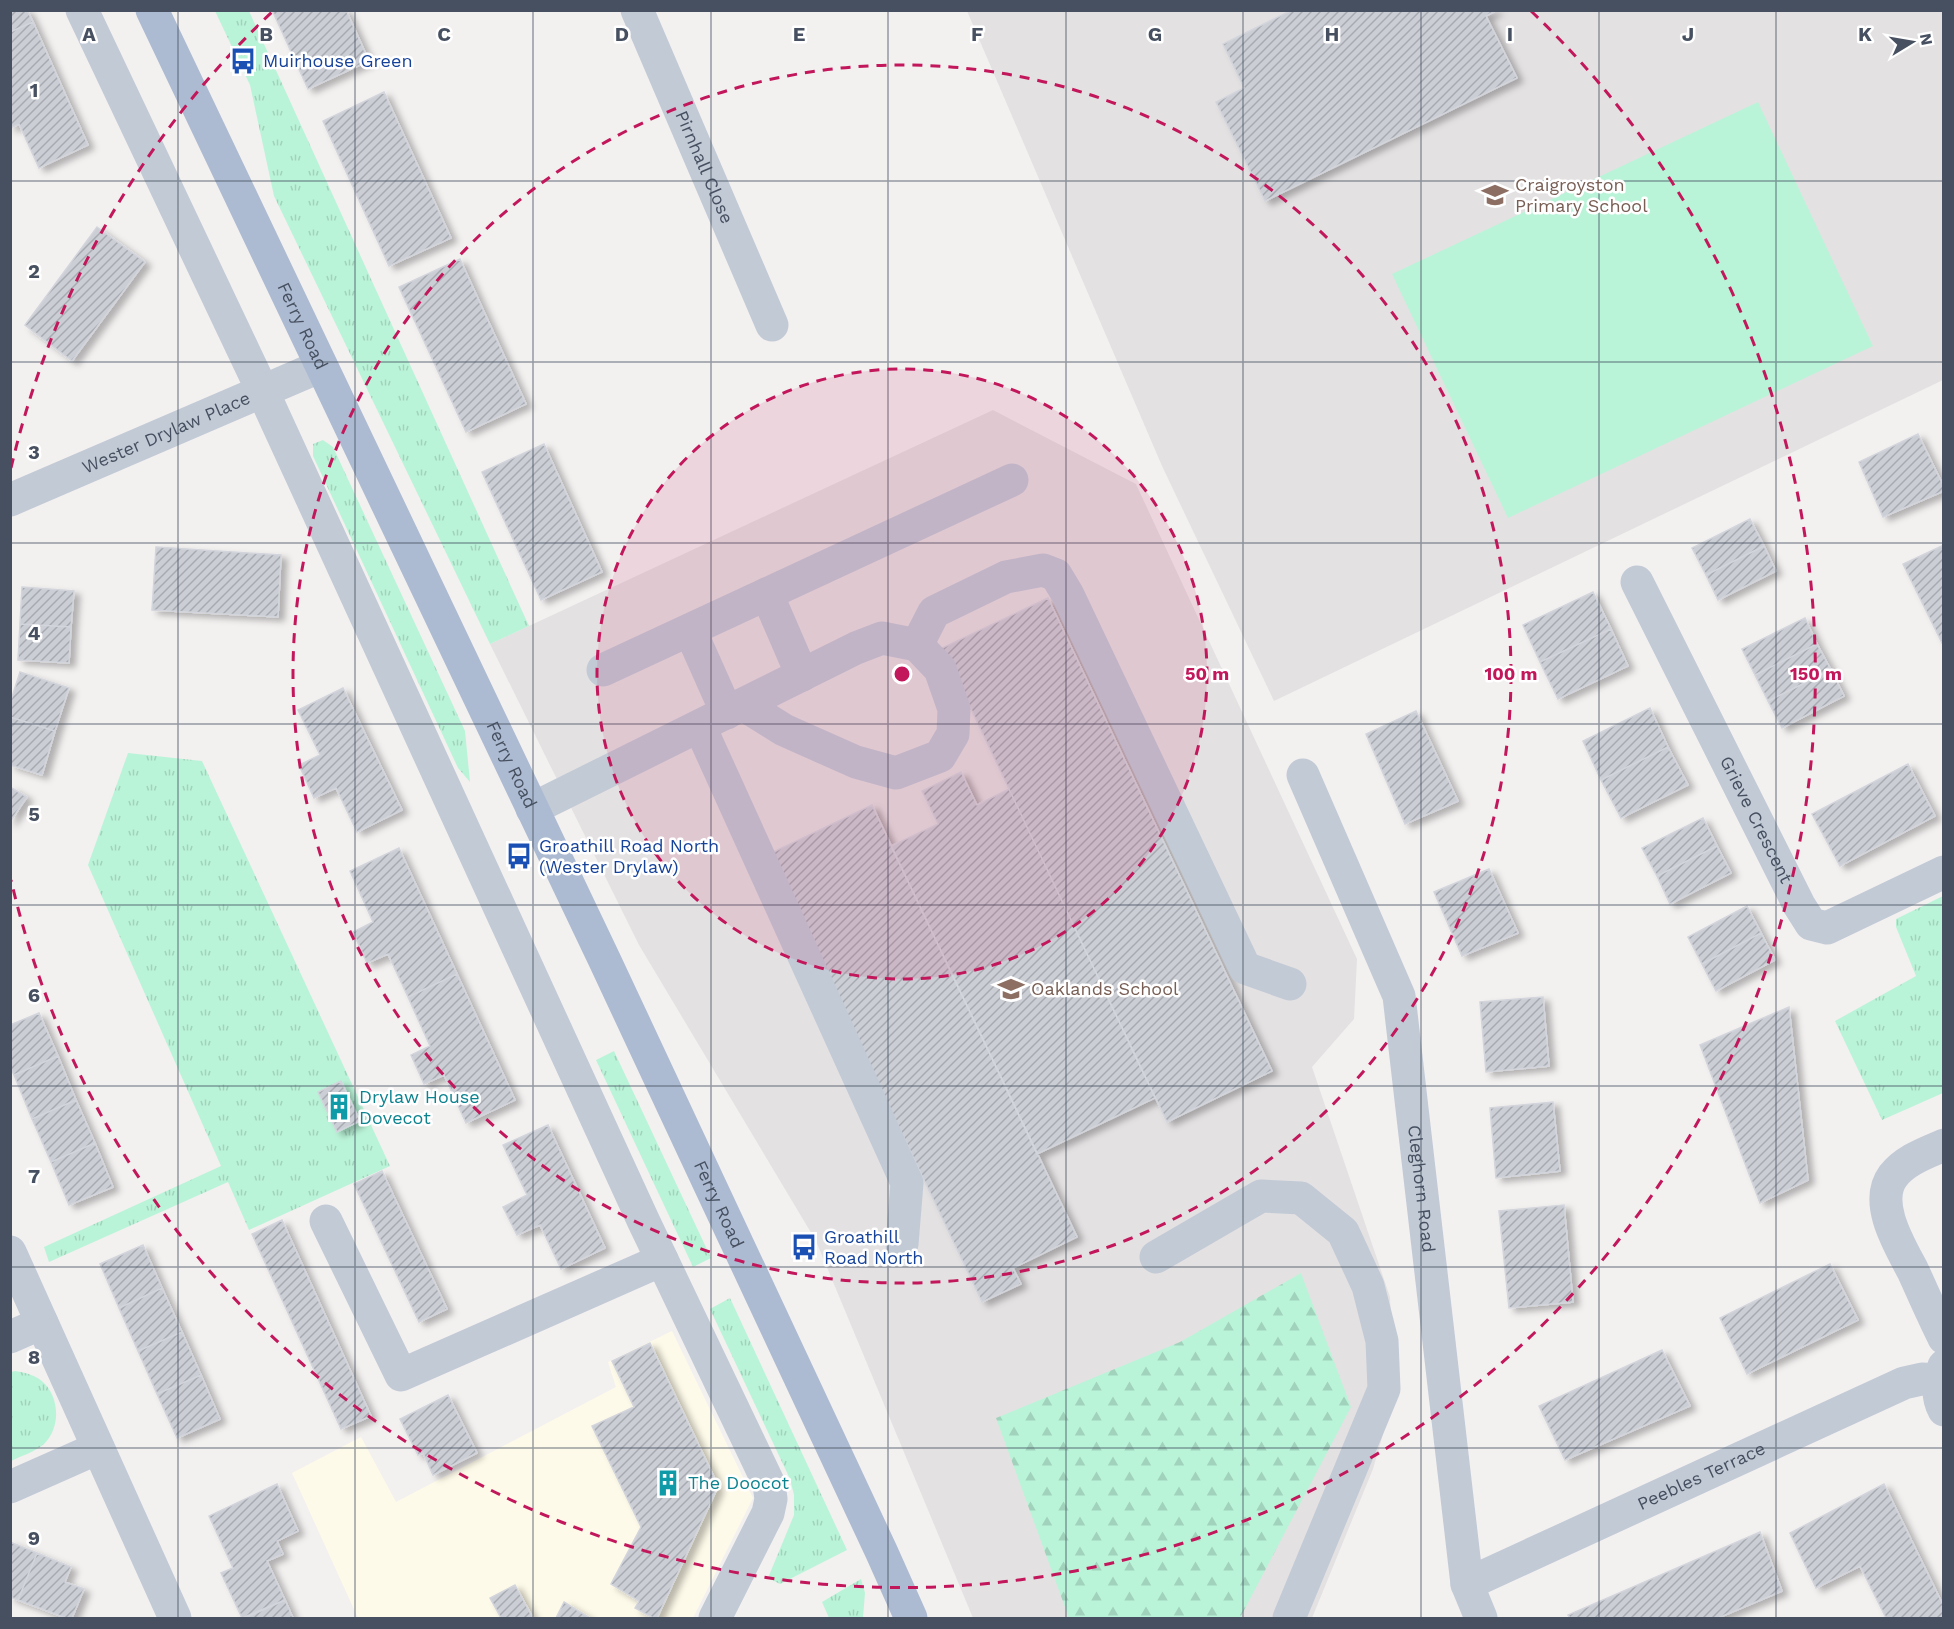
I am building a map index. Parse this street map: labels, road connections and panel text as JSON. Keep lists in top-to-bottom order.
{
  "streets": {
    "main road": ["Ferry Road"],
    "street": [
      "Pirnhall Close",
      "Wester Drylaw Place",
      "Grieve Crescent",
      "Cleghorn Road",
      "Peebles Terrace"
    ]
  },
  "crossings": [
    ["Ferry Road", "Wester Drylaw Place"],
    ["Cleghorn Road", "Peebles Terrace"]
  ],
  "places": {
    "bus stop": ["Muirhouse Green", "Groathill Road North (Wester Drylaw)", "Groathill Road North"],
    "school or university": ["Craigroyston Primary School", "Oaklands School"],
    "building": ["Drylaw House Dovecot", "The Doocot"]
  },
  "north": "right",
  "grid": {
    "columns": [
      "A",
      "B",
      "C",
      "D",
      "E",
      "F",
      "G",
      "H",
      "I",
      "J",
      "K"
    ],
    "rows": [
      "1",
      "2",
      "3",
      "4",
      "5",
      "6",
      "7",
      "8",
      "9"
    ]
  },
  "rings": ["50 m", "100 m", "150 m"]
}
